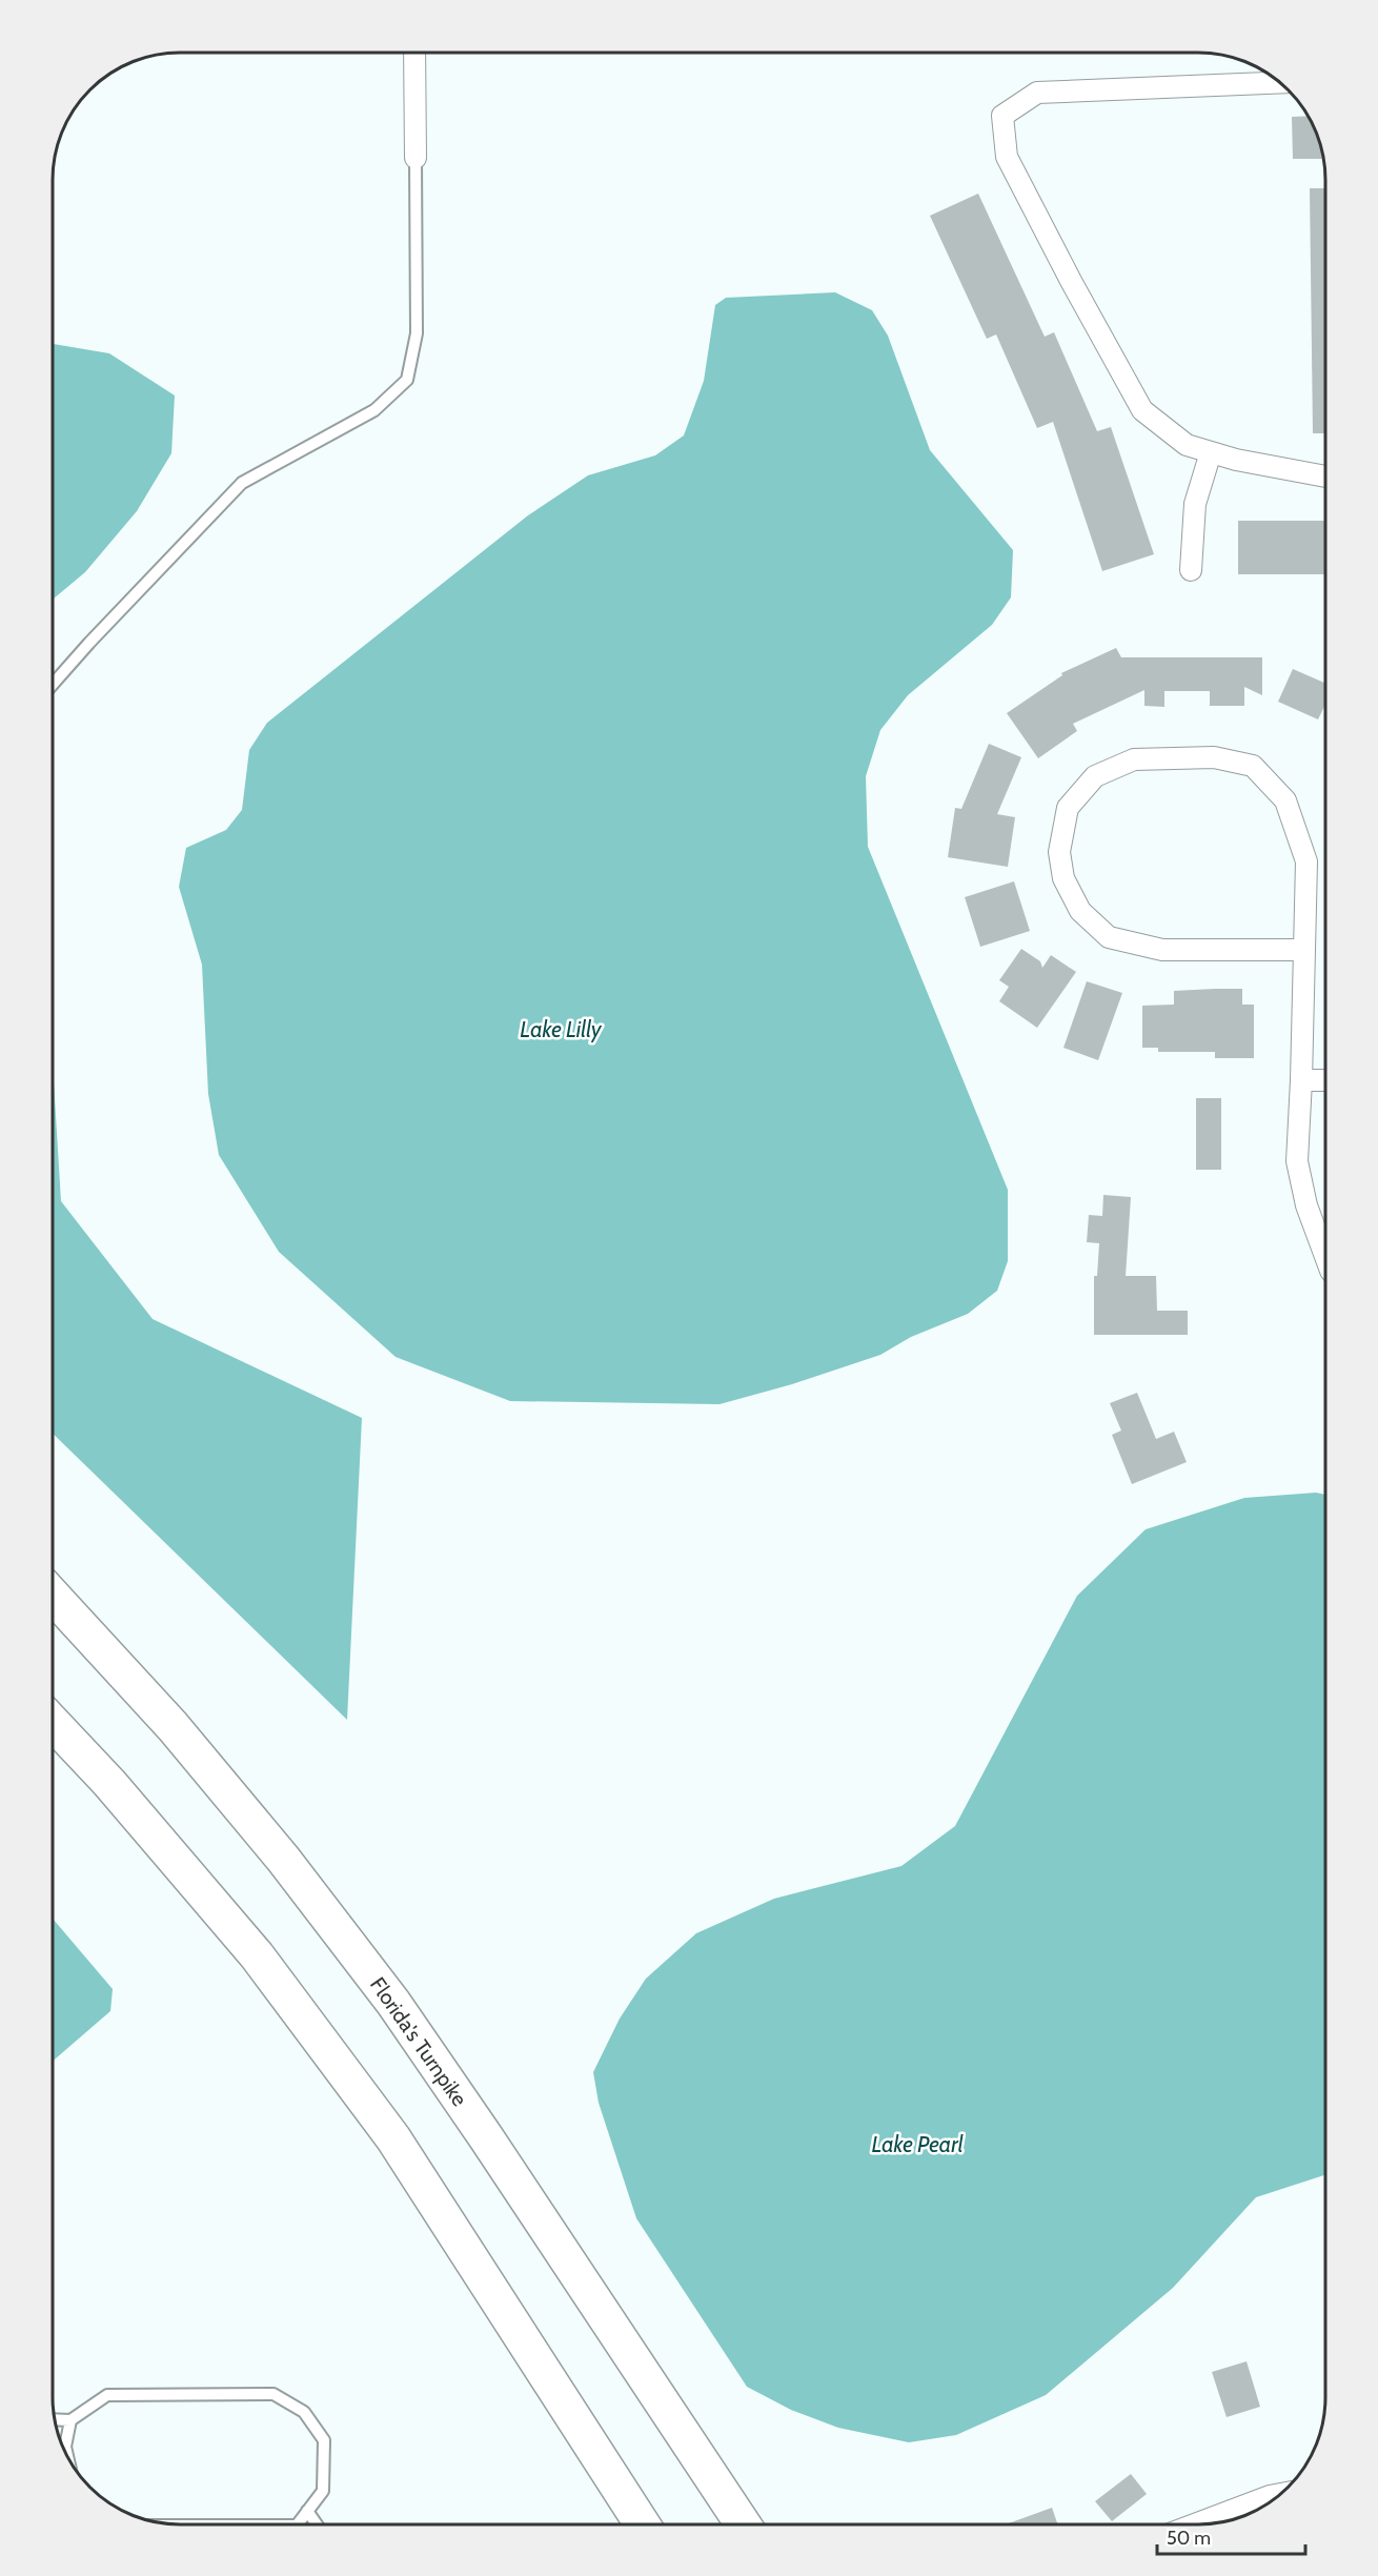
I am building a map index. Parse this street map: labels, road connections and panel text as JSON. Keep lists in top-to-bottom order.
{
  "streets": {
    "highway": ["Florida's Turnpike"]
  },
  "water": ["Lake Lilly", "Lake Pearl"],
  "scale_bar": "50 m"
}
